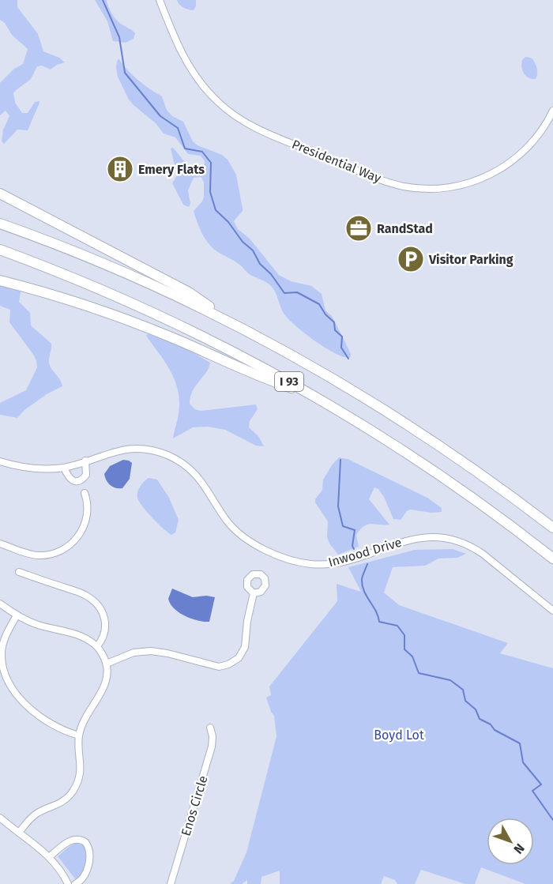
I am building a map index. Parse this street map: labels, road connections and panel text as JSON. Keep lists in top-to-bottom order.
{
  "streets": {
    "highway": ["I 93"],
    "street": ["Presidential Way", "Inwood Drive", "Enos Circle"]
  },
  "parks": ["Boyd Lot"],
  "places": {
    "building": ["Emery Flats"],
    "office": ["RandStad"],
    "parking": ["Visitor Parking"]
  },
  "north": "bottom right"
}
